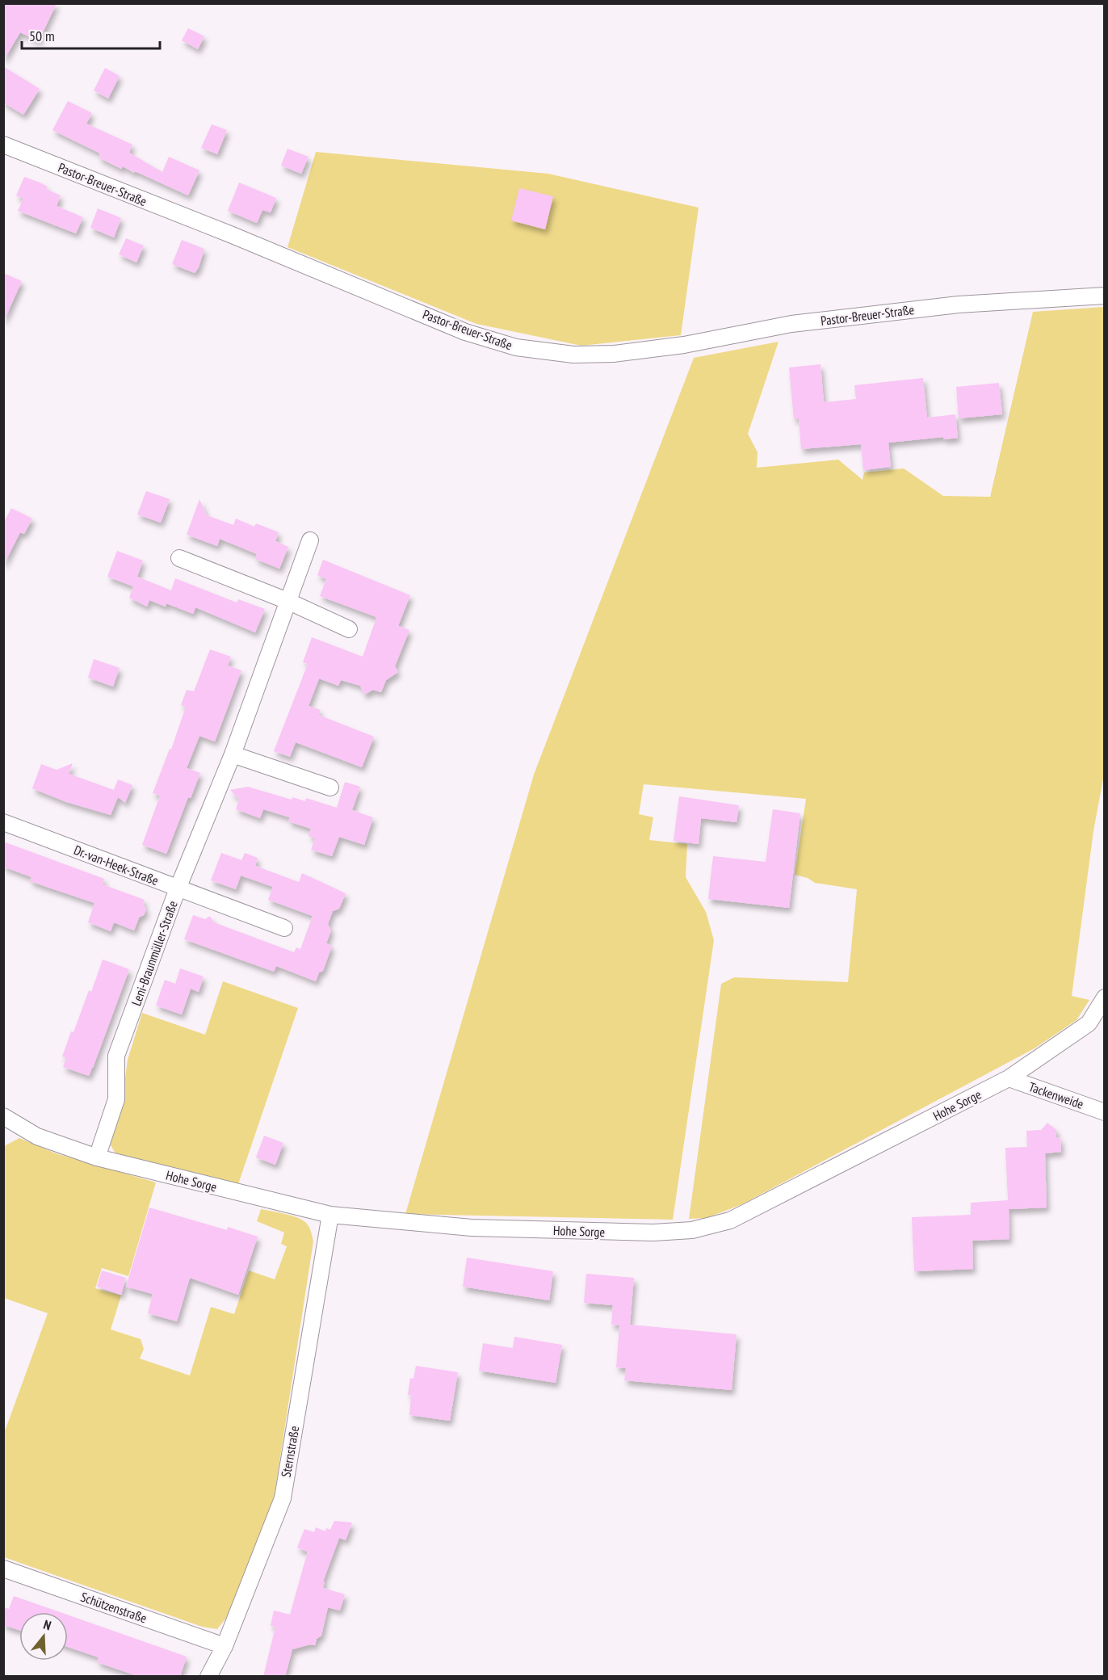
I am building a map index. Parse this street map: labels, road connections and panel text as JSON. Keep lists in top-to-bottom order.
{
  "streets": {
    "street": [
      "Pastor-Breuer-Straße",
      "Dr.-van-Heek-Straße",
      "Leni-Braunmüller-Straße",
      "Tackenweide",
      "Hohe Sorge",
      "Sternstraße",
      "Schützenstraße"
    ]
  },
  "crossings": [
    ["Dr.-van-Heek-Straße", "Leni-Braunmüller-Straße"],
    ["Leni-Braunmüller-Straße", "Hohe Sorge"],
    ["Tackenweide", "Hohe Sorge"],
    ["Hohe Sorge", "Sternstraße"],
    ["Sternstraße", "Schützenstraße"]
  ],
  "scale_bar": "50 m",
  "north": "top"
}
